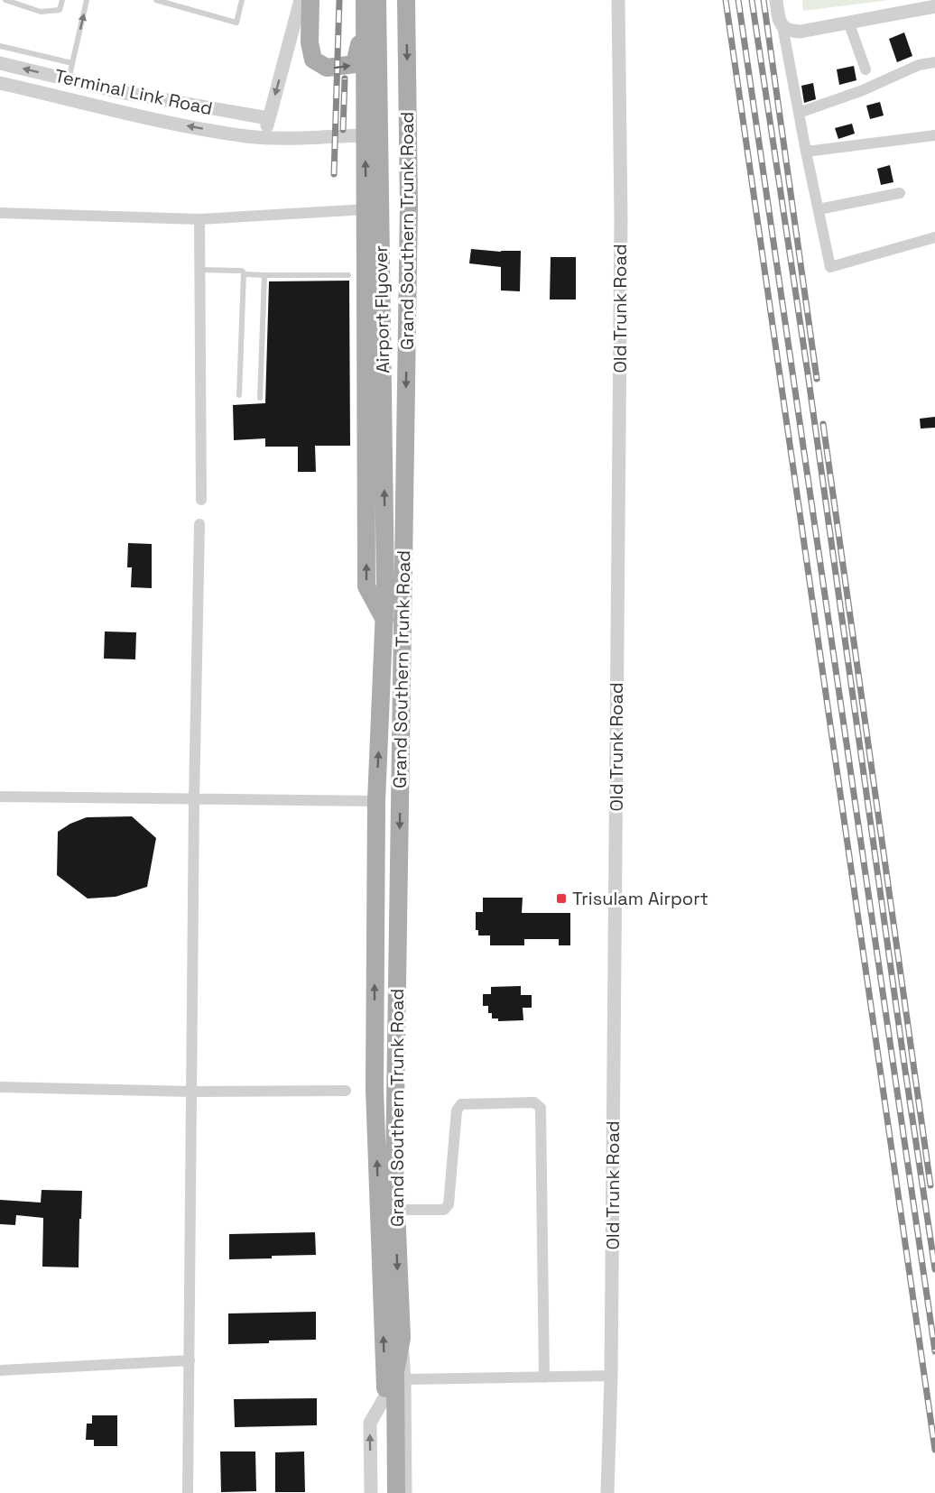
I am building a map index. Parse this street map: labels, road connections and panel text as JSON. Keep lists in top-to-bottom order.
{
  "streets": {
    "main road": ["Grand Southern Trunk Road", "Airport Flyover"],
    "street": ["Terminal Link Road", "Old Trunk Road"]
  },
  "crossings": [
    ["Grand Southern Trunk Road", "Airport Flyover"]
  ],
  "places": {
    "transit": ["Trisulam Airport"]
  }
}
